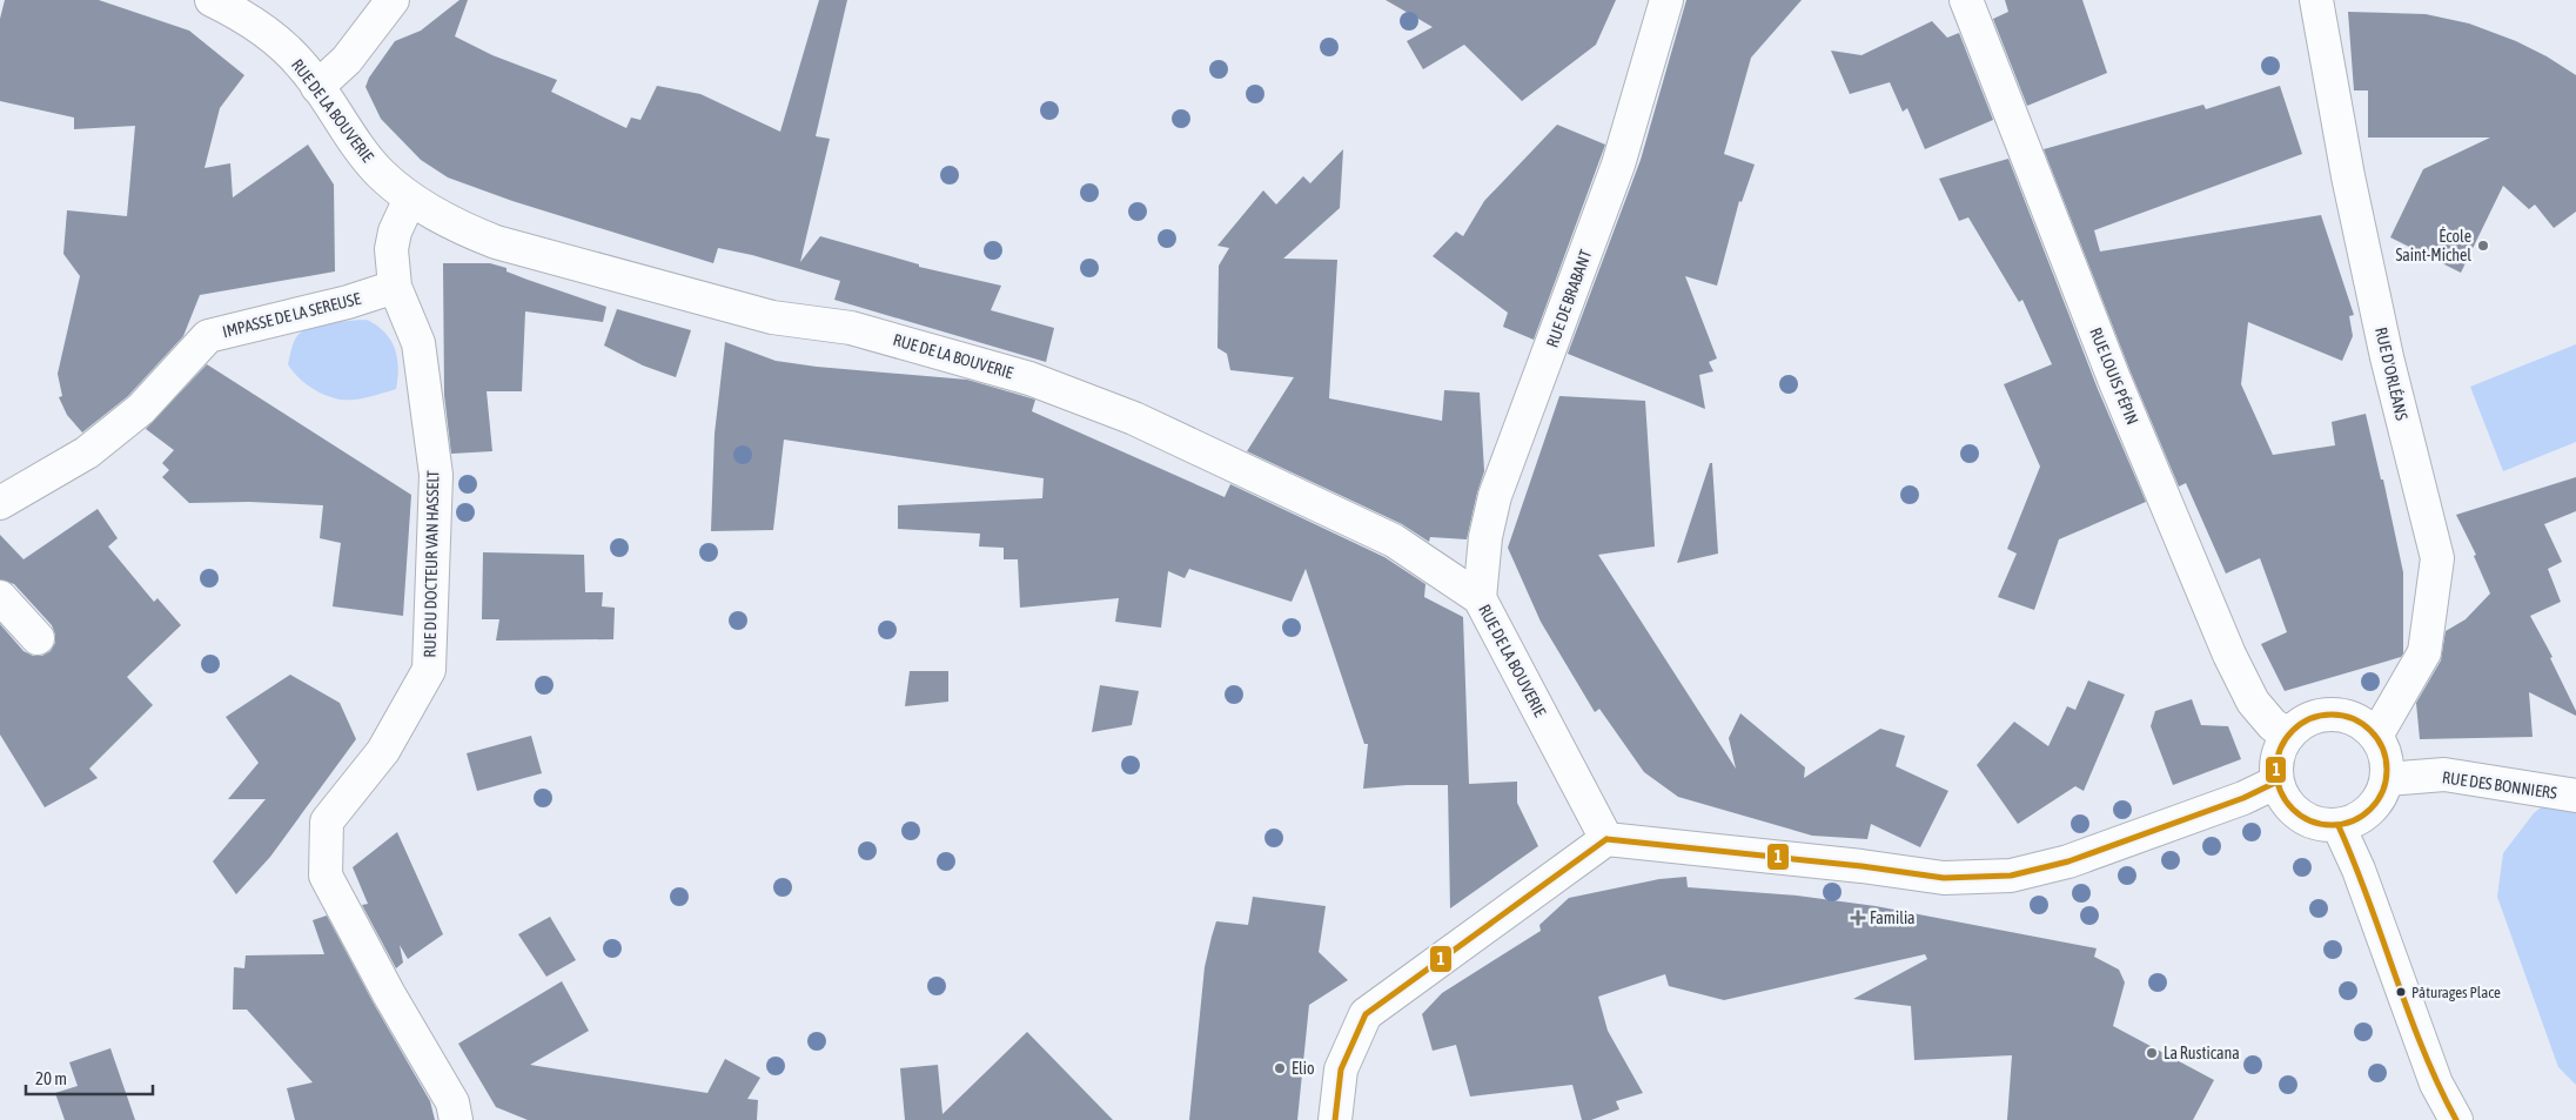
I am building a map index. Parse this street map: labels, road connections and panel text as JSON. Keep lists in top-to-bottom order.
{
  "streets": {
    "street": [
      "RUE DE LA BOUVERIE",
      "RUE DE BRABANT",
      "IMPASSE DE LA SEREUSE",
      "RUE D'ORLÉANS",
      "RUE LOUIS PÉPIN",
      "RUE DU DOCTEUR VAN HASSELT",
      "RUE DES BONNIERS"
    ]
  },
  "crossings": [
    ["RUE DE LA BOUVERIE", "RUE DE BRABANT"],
    ["RUE DE LA BOUVERIE", "RUE DU DOCTEUR VAN HASSELT"],
    ["IMPASSE DE LA SEREUSE", "RUE DU DOCTEUR VAN HASSELT"],
    ["RUE D'ORLÉANS", "RUE LOUIS PÉPIN"],
    ["RUE D'ORLÉANS", "RUE DES BONNIERS"],
    ["RUE LOUIS PÉPIN", "RUE DES BONNIERS"]
  ],
  "places": {
    "other": [
      "École Saint-Michel",
      "Pâturages Place",
      "La Rusticana",
      "Elio"
    ],
    "health": ["Familia"]
  },
  "lines": ["transit line 1"],
  "scale_bar": "20 m"
}
